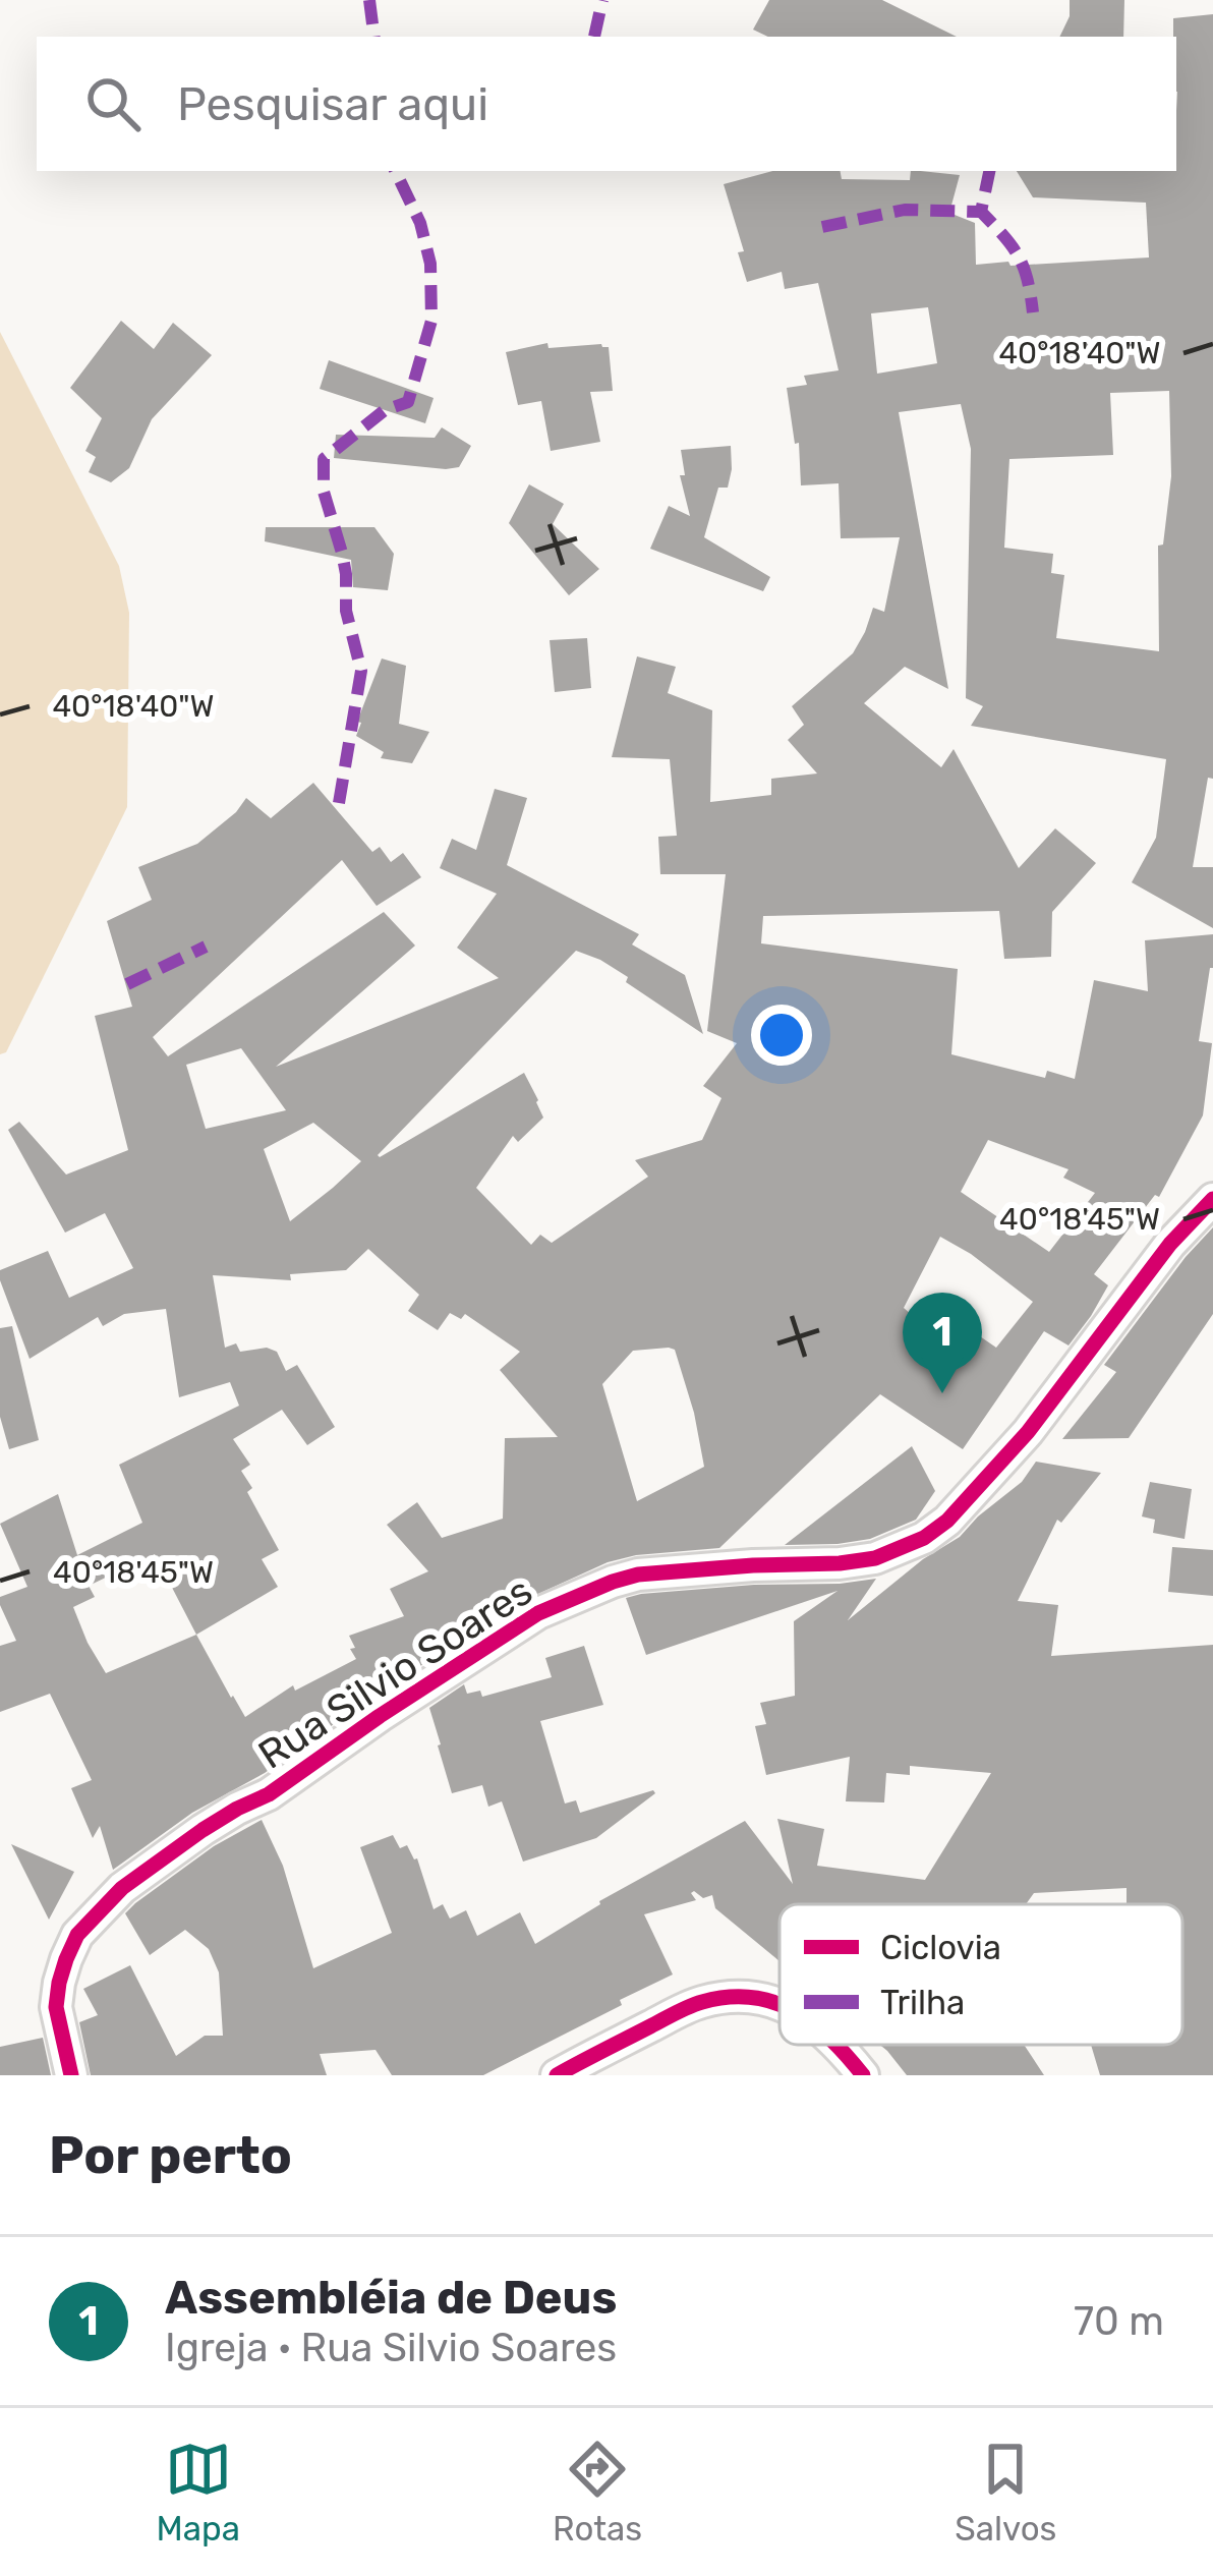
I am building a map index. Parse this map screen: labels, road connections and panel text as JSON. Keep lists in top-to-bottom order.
{
  "streets": {
    "street": ["Rua Silvio Soares"]
  },
  "legend": ["Ciclovia", "Trilha"],
  "page": {
    "search": "Pesquisar aqui",
    "pins": "1",
    "heading": "Por perto",
    "list": [
      {
        "mark": "1",
        "name": "Assembléia de Deus",
        "note": "Igreja · Rua Silvio Soares",
        "value": "70 m"
      }
    ],
    "nav": ["Mapa", "Rotas", "Salvos"]
  },
  "coordinates": ["40°18'40\"W", "40°18'45\"W"]
}
